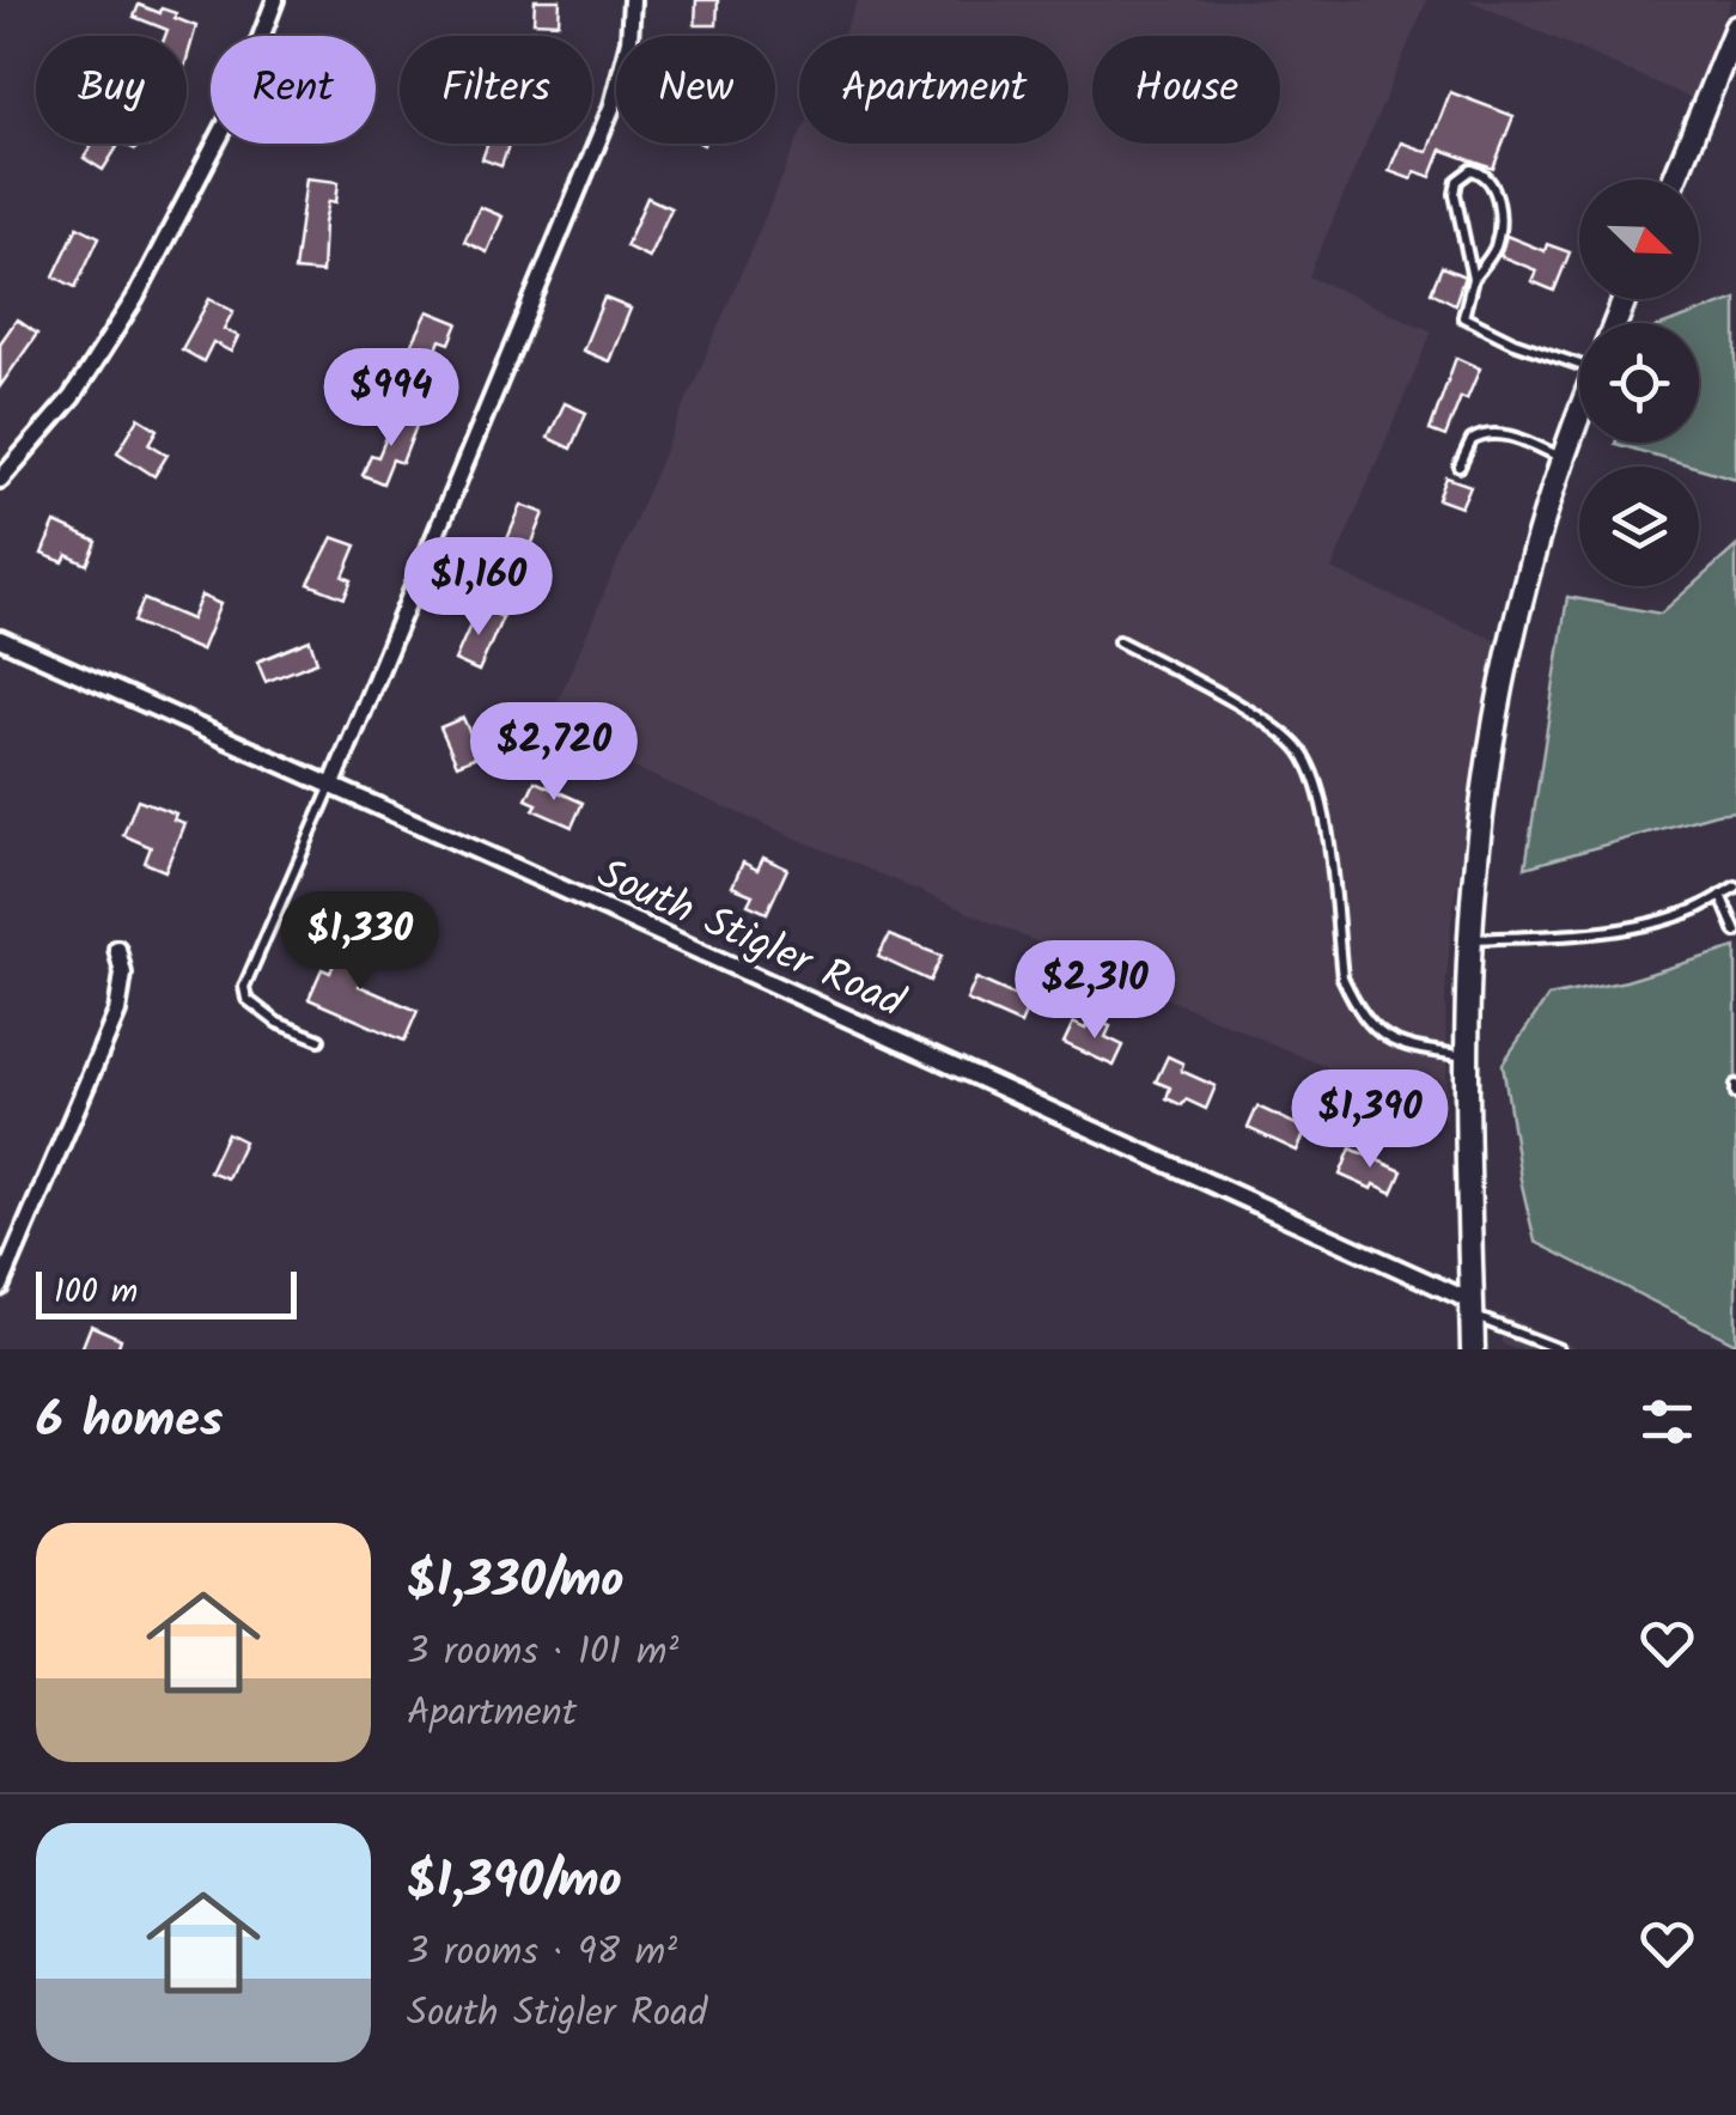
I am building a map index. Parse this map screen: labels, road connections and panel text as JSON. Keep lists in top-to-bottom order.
{
  "streets": {
    "street": ["South Stigler Road"]
  },
  "scale_bar": "100 m",
  "north": "bottom right",
  "page": {
    "chip": [
      "Buy",
      "Rent",
      "Filters",
      "New",
      "Apartment",
      "House"
    ],
    "price": [
      "$994",
      "$1,160",
      "$2,720",
      "$1,330",
      "$2,310",
      "$1,390"
    ],
    "scale": "100 m",
    "heading": "6 homes",
    "list": [
      {
        "name": "$1,330/mo",
        "note": "3 rooms · 101 m² · Apartment"
      },
      {
        "name": "$1,390/mo",
        "note": "3 rooms · 98 m² · South Stigler Road"
      }
    ]
  }
}
